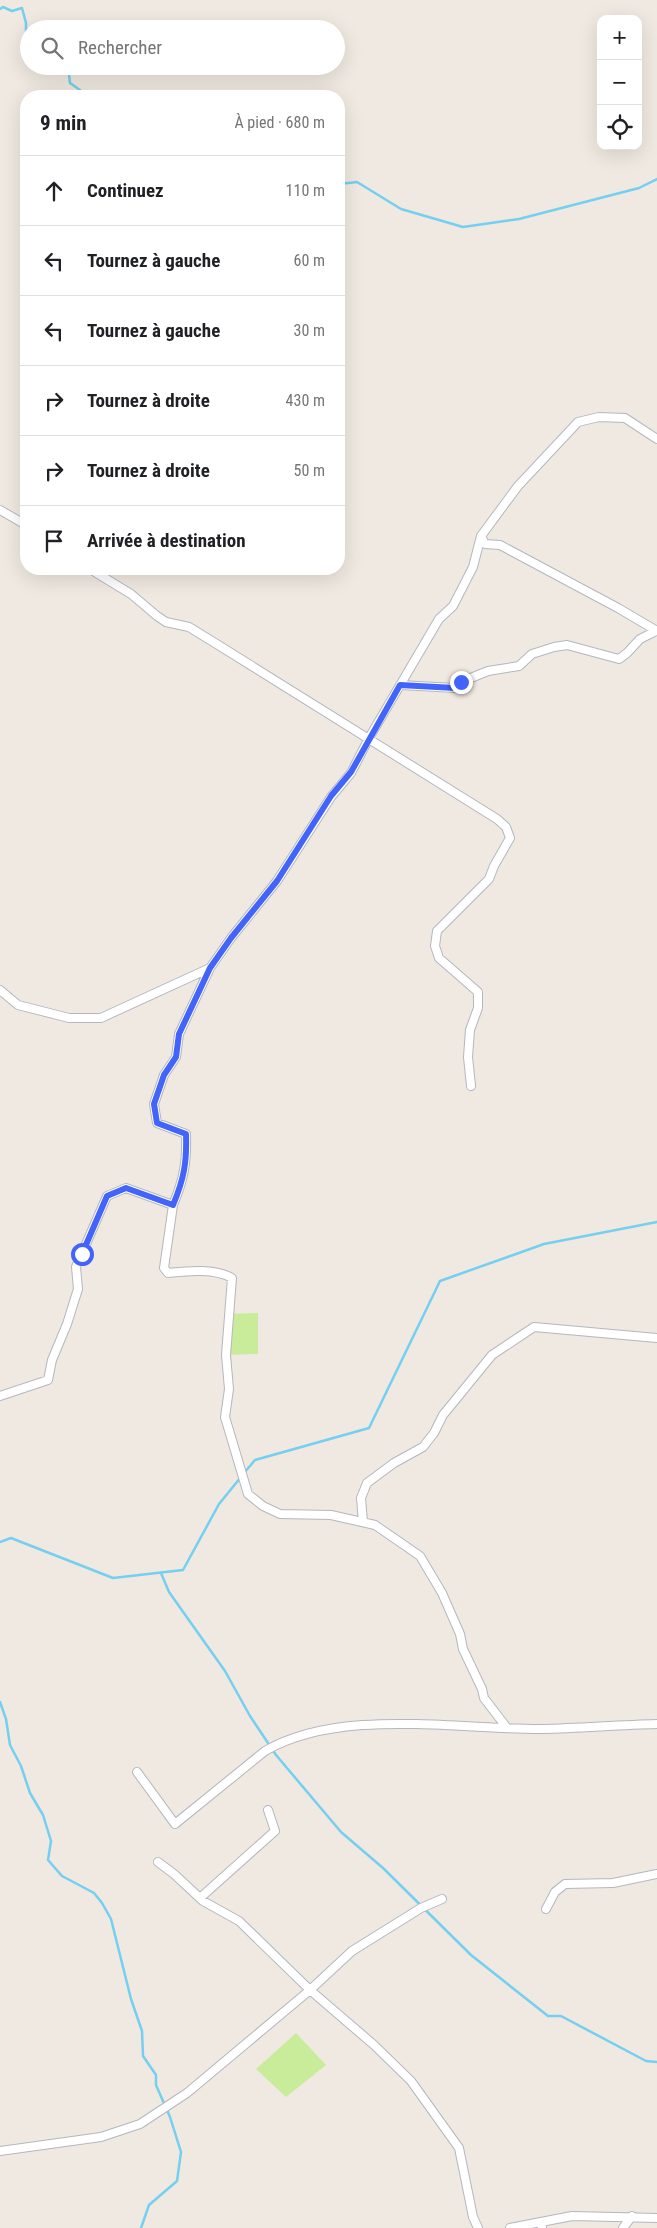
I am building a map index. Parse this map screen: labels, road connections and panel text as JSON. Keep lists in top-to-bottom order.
{
  "page": {
    "map_buttons": ["+", "−"],
    "search": "Rechercher",
    "heading": ["9 min", "À pied · 680 m"],
    "list": [
      ["Continuez", "110 m"],
      ["Tournez à gauche", "60 m"],
      ["Tournez à gauche", "30 m"],
      ["Tournez à droite", "430 m"],
      ["Tournez à droite", "50 m"],
      "Arrivée à destination"
    ]
  }
}
